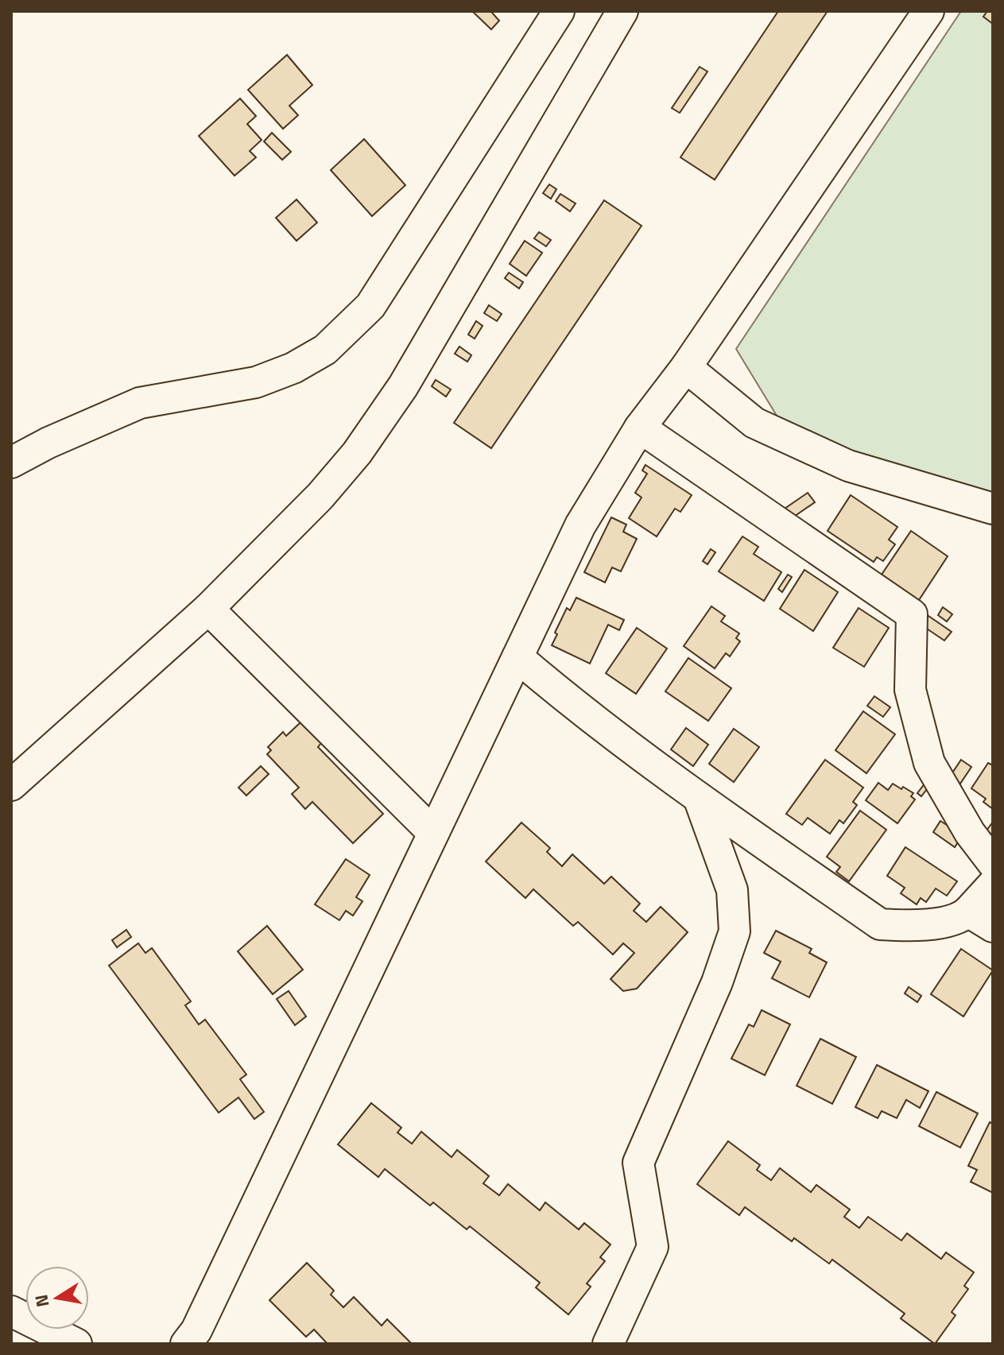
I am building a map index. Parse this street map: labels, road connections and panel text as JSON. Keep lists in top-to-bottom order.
{
  "north": "left"
}
